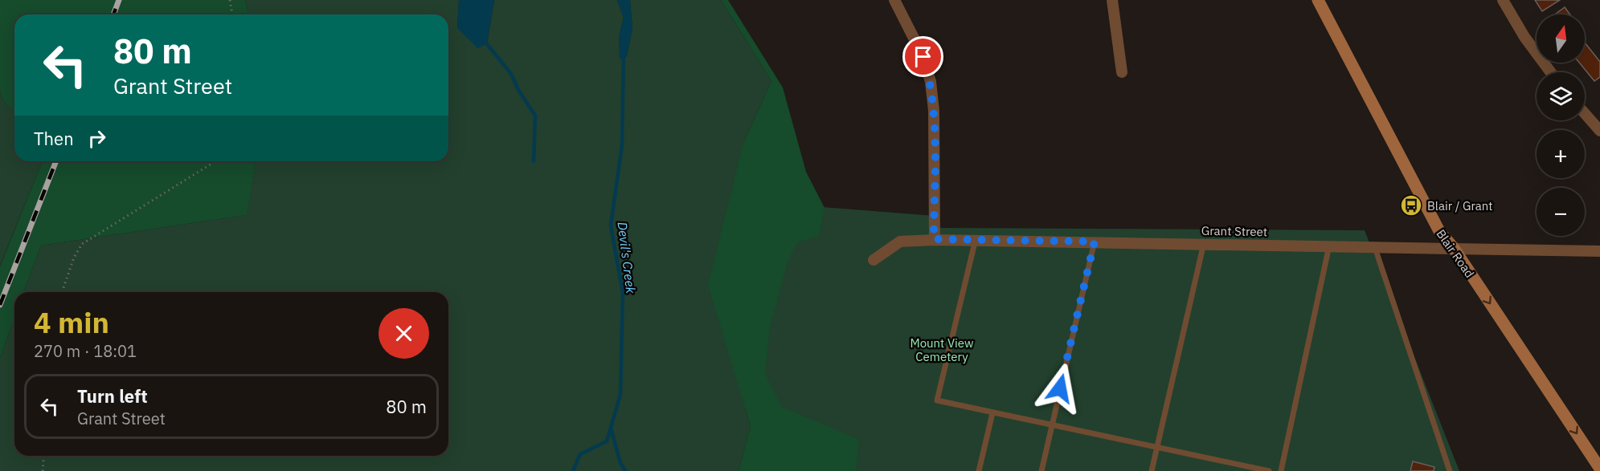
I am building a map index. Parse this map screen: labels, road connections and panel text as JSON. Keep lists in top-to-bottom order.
{
  "streets": {
    "street": ["Grant Street", "Blair Road"]
  },
  "crossings": [
    ["Grant Street", "Blair Road"]
  ],
  "one_way": ["Blair Road"],
  "water": ["Devil's Creek"],
  "parks": ["Mount View Cemetery"],
  "places": {
    "bus stop": ["Blair / Grant"]
  },
  "north": "top",
  "page": {
    "map_buttons": ["+", "−"],
    "turn": ["80 m", "Grant Street"],
    "then": "Then",
    "heading": ["4 min", "270 m · 18:01"],
    "list": [
      {
        "name": "Turn left",
        "note": "Grant Street",
        "value": "80 m"
      }
    ]
  }
}
